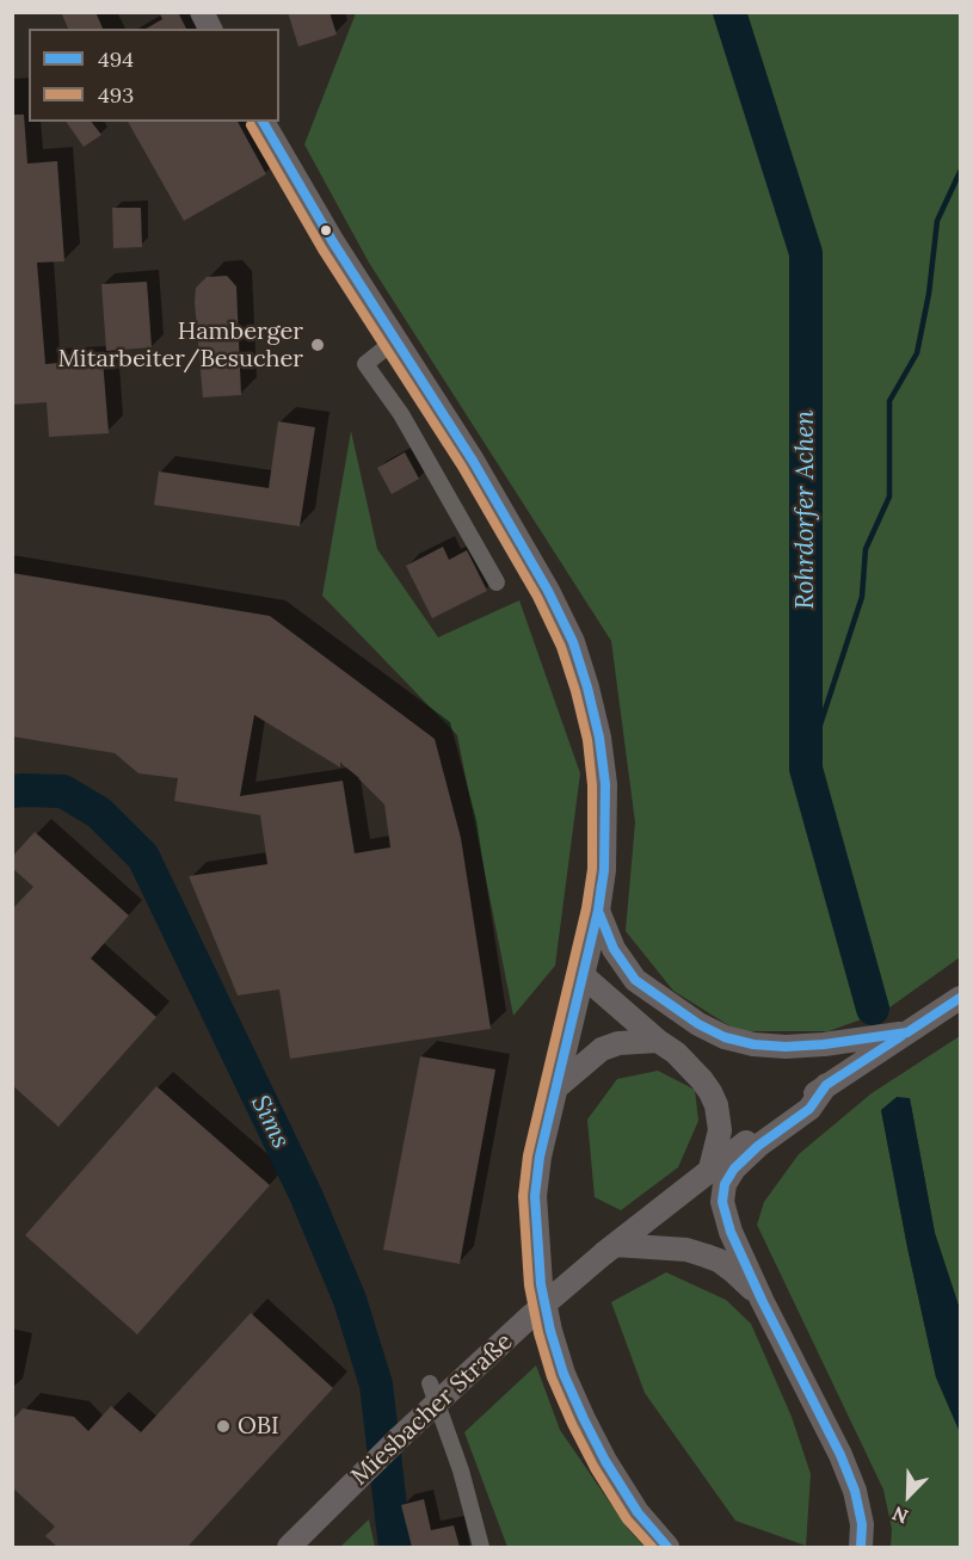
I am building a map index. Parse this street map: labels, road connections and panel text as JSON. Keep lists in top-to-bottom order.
{
  "streets": {
    "main road": ["Miesbacher Straße"]
  },
  "water": ["Rohrdorfer Achen", "Sims"],
  "places": ["Hamberger Mitarbeiter/Besucher", "OBI"],
  "lines": ["transit line 494", "transit line 493"],
  "legend": ["494", "493"],
  "north": "bottom left"
}
